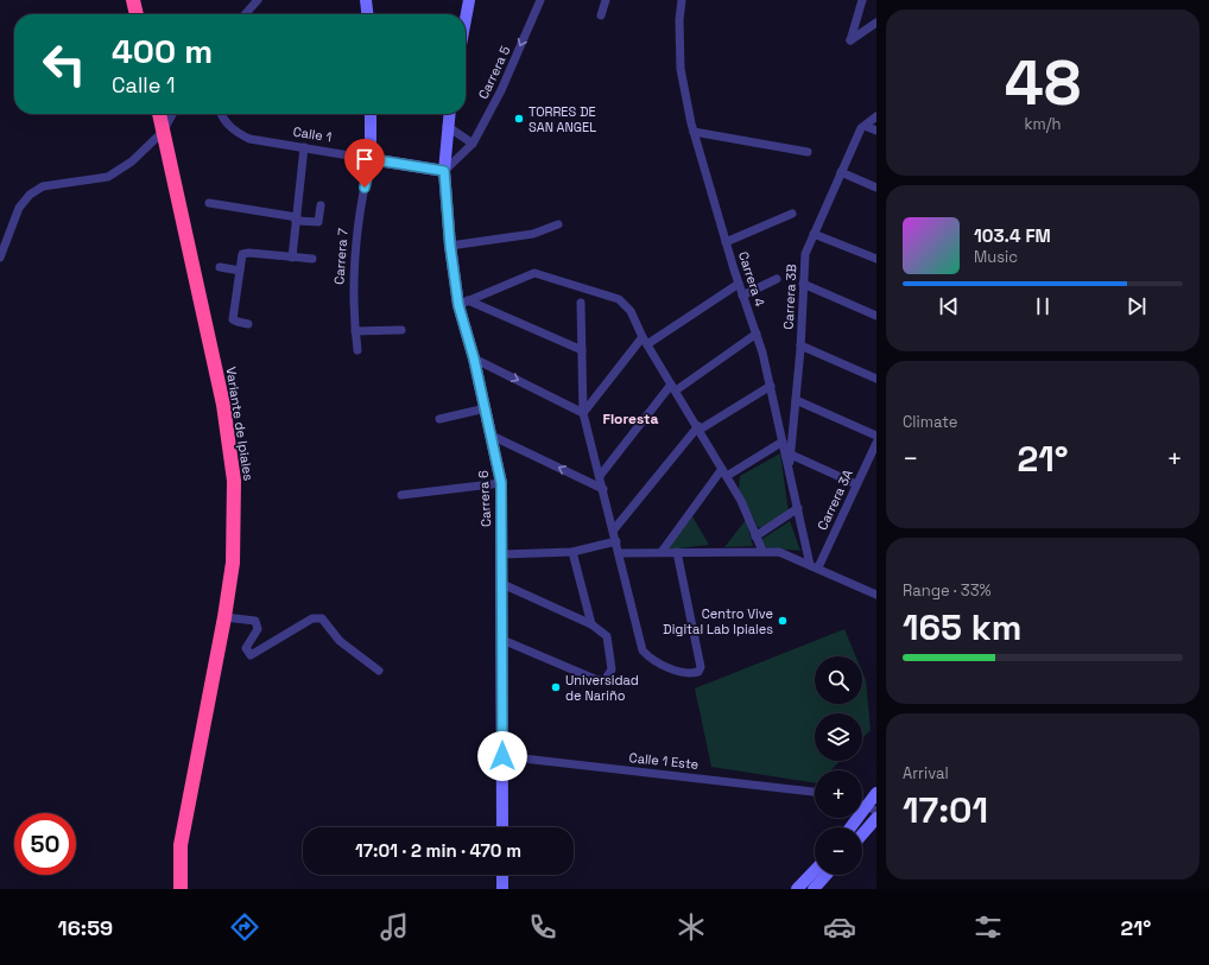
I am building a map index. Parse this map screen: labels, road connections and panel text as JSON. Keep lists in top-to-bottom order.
{
  "streets": {
    "highway": ["Variante de Ipiales"],
    "main road": ["Calle 1", "Carrera 7", "Carrera 6"],
    "street": [
      "Carrera 5",
      "Carrera 4",
      "Carrera 3B",
      "Carrera 3A",
      "Calle 1 Este"
    ]
  },
  "crossings": [
    ["Carrera 5", "Calle 1"],
    ["Carrera 5", "Carrera 6"],
    ["Calle 1", "Carrera 7"],
    ["Calle 1", "Carrera 6"],
    ["Carrera 4", "Carrera 3B"],
    ["Carrera 4", "Carrera 3A"],
    ["Carrera 6", "Calle 1 Este"]
  ],
  "one_way": ["Carrera 5"],
  "districts": ["Floresta"],
  "places": ["TORRES DE SAN ANGEL", "Centro Vive Digital Lab Ipiales", "Universidad de Nariño"],
  "page": {
    "tile": [
      ["48", "km/h"],
      "Climate",
      ["Range · 33%", "165 km"],
      ["Arrival", "17:01"]
    ],
    "turn": ["400 m", "Calle 1"],
    "song": ["103.4 FM", "Music"],
    "heat": ["−", "21°", "+"],
    "map_buttons": ["+", "−"],
    "limit": "50",
    "trip": "17:01 · 2 min · 470 m",
    "tabs": ["16:59", "21°"]
  }
}
